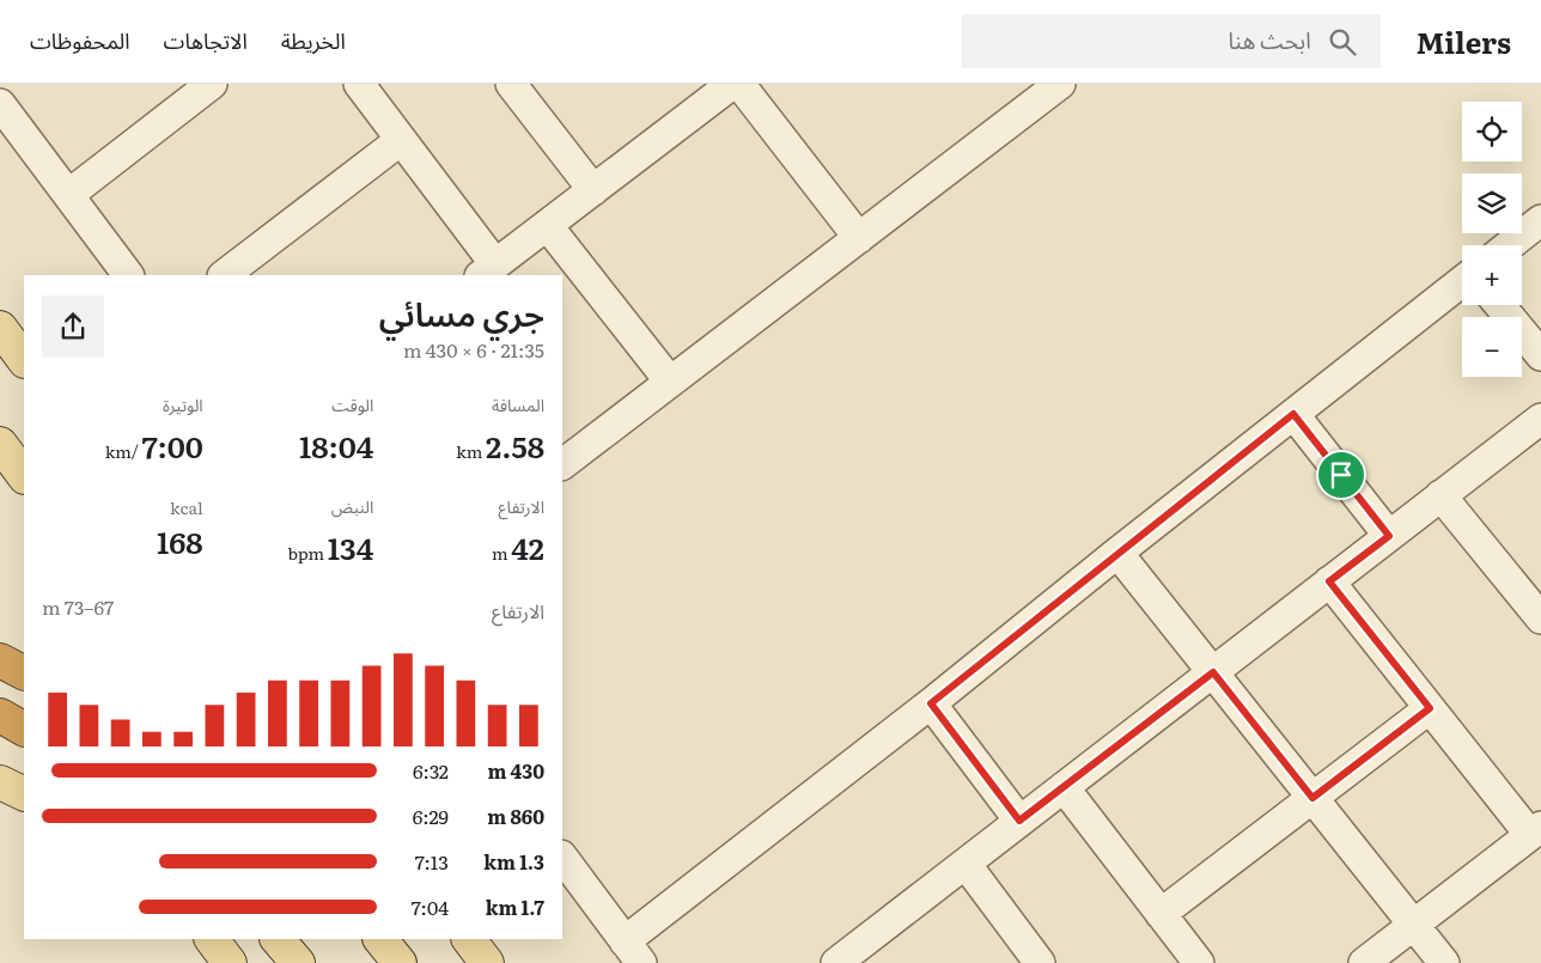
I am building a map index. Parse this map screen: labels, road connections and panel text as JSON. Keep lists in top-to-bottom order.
{
  "page": {
    "header": "Milers",
    "search": "ابحث هنا",
    "nav": ["الخريطة", "الاتجاهات", "المحفوظات"],
    "map_buttons": ["+", "−"],
    "heading": ["جري مسائي", "21:35 · 6 × 430 m"],
    "stats": [
      ["المسافة", "2.58 km"],
      ["الوقت", "18:04"],
      ["الوتيرة", "7:00 /km"],
      ["الارتفاع", "42 m"],
      ["النبض", "134 bpm"],
      ["kcal", "168"]
    ],
    "chart": ["الارتفاع", "67–73 m"],
    "list": [
      {
        "name": "430 m",
        "note": "6:32"
      },
      {
        "name": "860 m",
        "note": "6:29"
      },
      {
        "name": "1.3 km",
        "note": "7:13"
      },
      {
        "name": "1.7 km",
        "note": "7:04"
      }
    ]
  }
}
